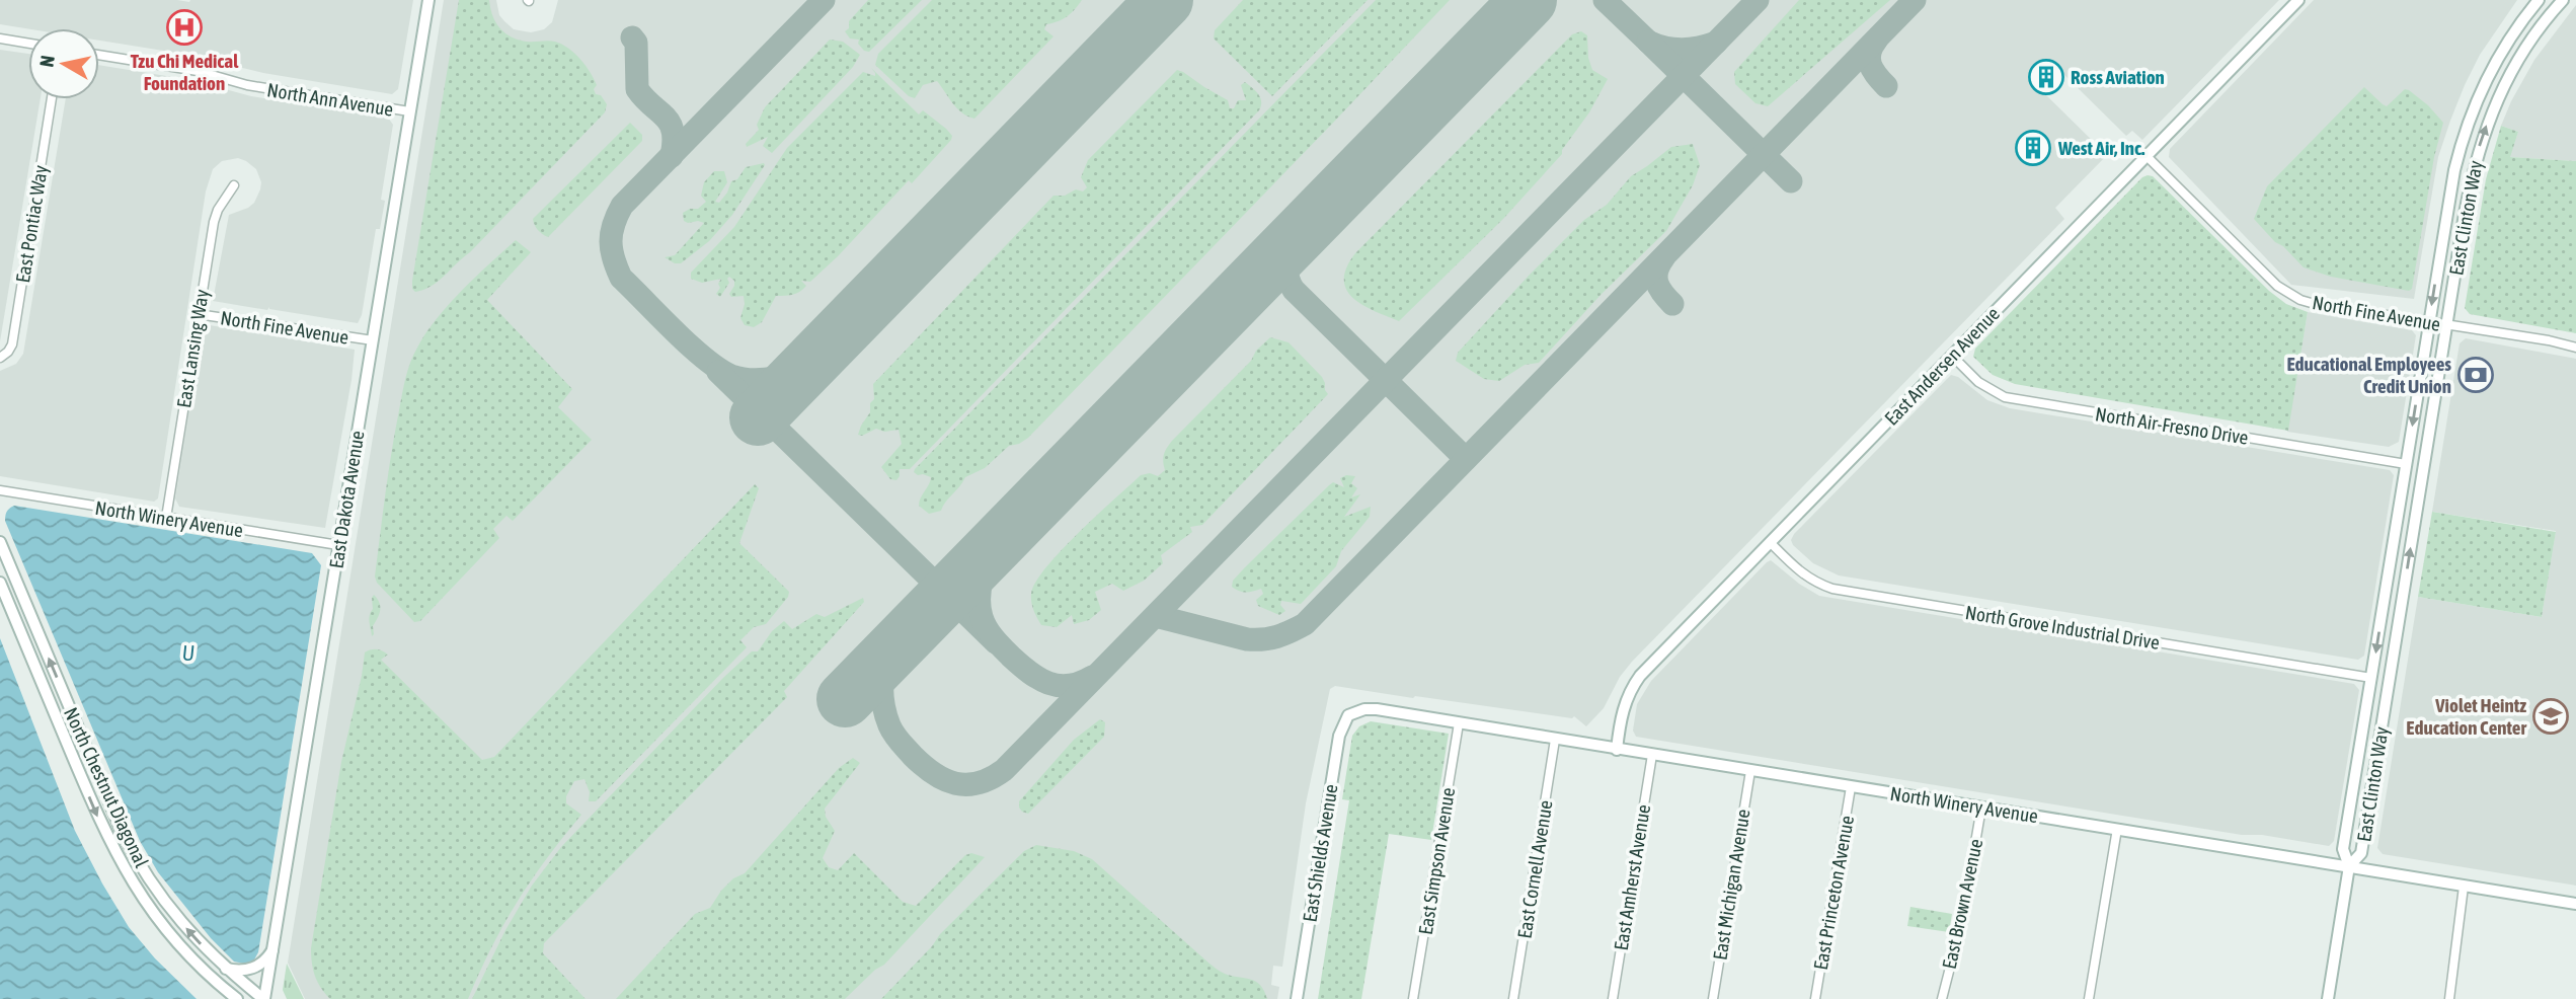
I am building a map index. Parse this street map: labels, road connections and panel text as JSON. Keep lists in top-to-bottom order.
{
  "streets": {
    "street": [
      "North Ann Avenue",
      "East Clinton Way",
      "East Pontiac Way",
      "North Fine Avenue",
      "East Lansing Way",
      "East Andersen Avenue",
      "North Air-Fresno Drive",
      "East Dakota Avenue",
      "North Winery Avenue",
      "North Grove Industrial Drive",
      "North Chestnut Diagonal",
      "East Shields Avenue",
      "East Simpson Avenue",
      "East Cornell Avenue",
      "East Amherst Avenue",
      "East Michigan Avenue",
      "East Princeton Avenue",
      "East Brown Avenue"
    ]
  },
  "crossings": [
    ["North Ann Avenue", "East Dakota Avenue"],
    ["East Clinton Way", "North Fine Avenue"],
    ["East Clinton Way", "North Air-Fresno Drive"],
    ["East Clinton Way", "North Winery Avenue"],
    ["East Clinton Way", "North Grove Industrial Drive"],
    ["North Fine Avenue", "East Lansing Way"],
    ["North Fine Avenue", "East Andersen Avenue"],
    ["North Fine Avenue", "East Dakota Avenue"],
    ["East Lansing Way", "North Winery Avenue"],
    ["East Andersen Avenue", "North Air-Fresno Drive"],
    ["East Andersen Avenue", "North Winery Avenue"],
    ["East Andersen Avenue", "North Grove Industrial Drive"],
    ["East Dakota Avenue", "North Winery Avenue"],
    ["East Dakota Avenue", "North Chestnut Diagonal"],
    ["North Winery Avenue", "East Shields Avenue"],
    ["North Winery Avenue", "East Simpson Avenue"],
    ["North Winery Avenue", "East Cornell Avenue"],
    ["North Winery Avenue", "East Amherst Avenue"],
    ["North Winery Avenue", "East Michigan Avenue"],
    ["North Winery Avenue", "East Princeton Avenue"],
    ["North Winery Avenue", "East Brown Avenue"]
  ],
  "water": ["U"],
  "places": {
    "hospital": ["Tzu Chi Medical Foundation"],
    "building": ["Ross Aviation", "West Air, Inc."],
    "bank": ["Educational Employees Credit Union"],
    "school or university": ["Violet Heintz Education Center"]
  },
  "north": "left"
}
